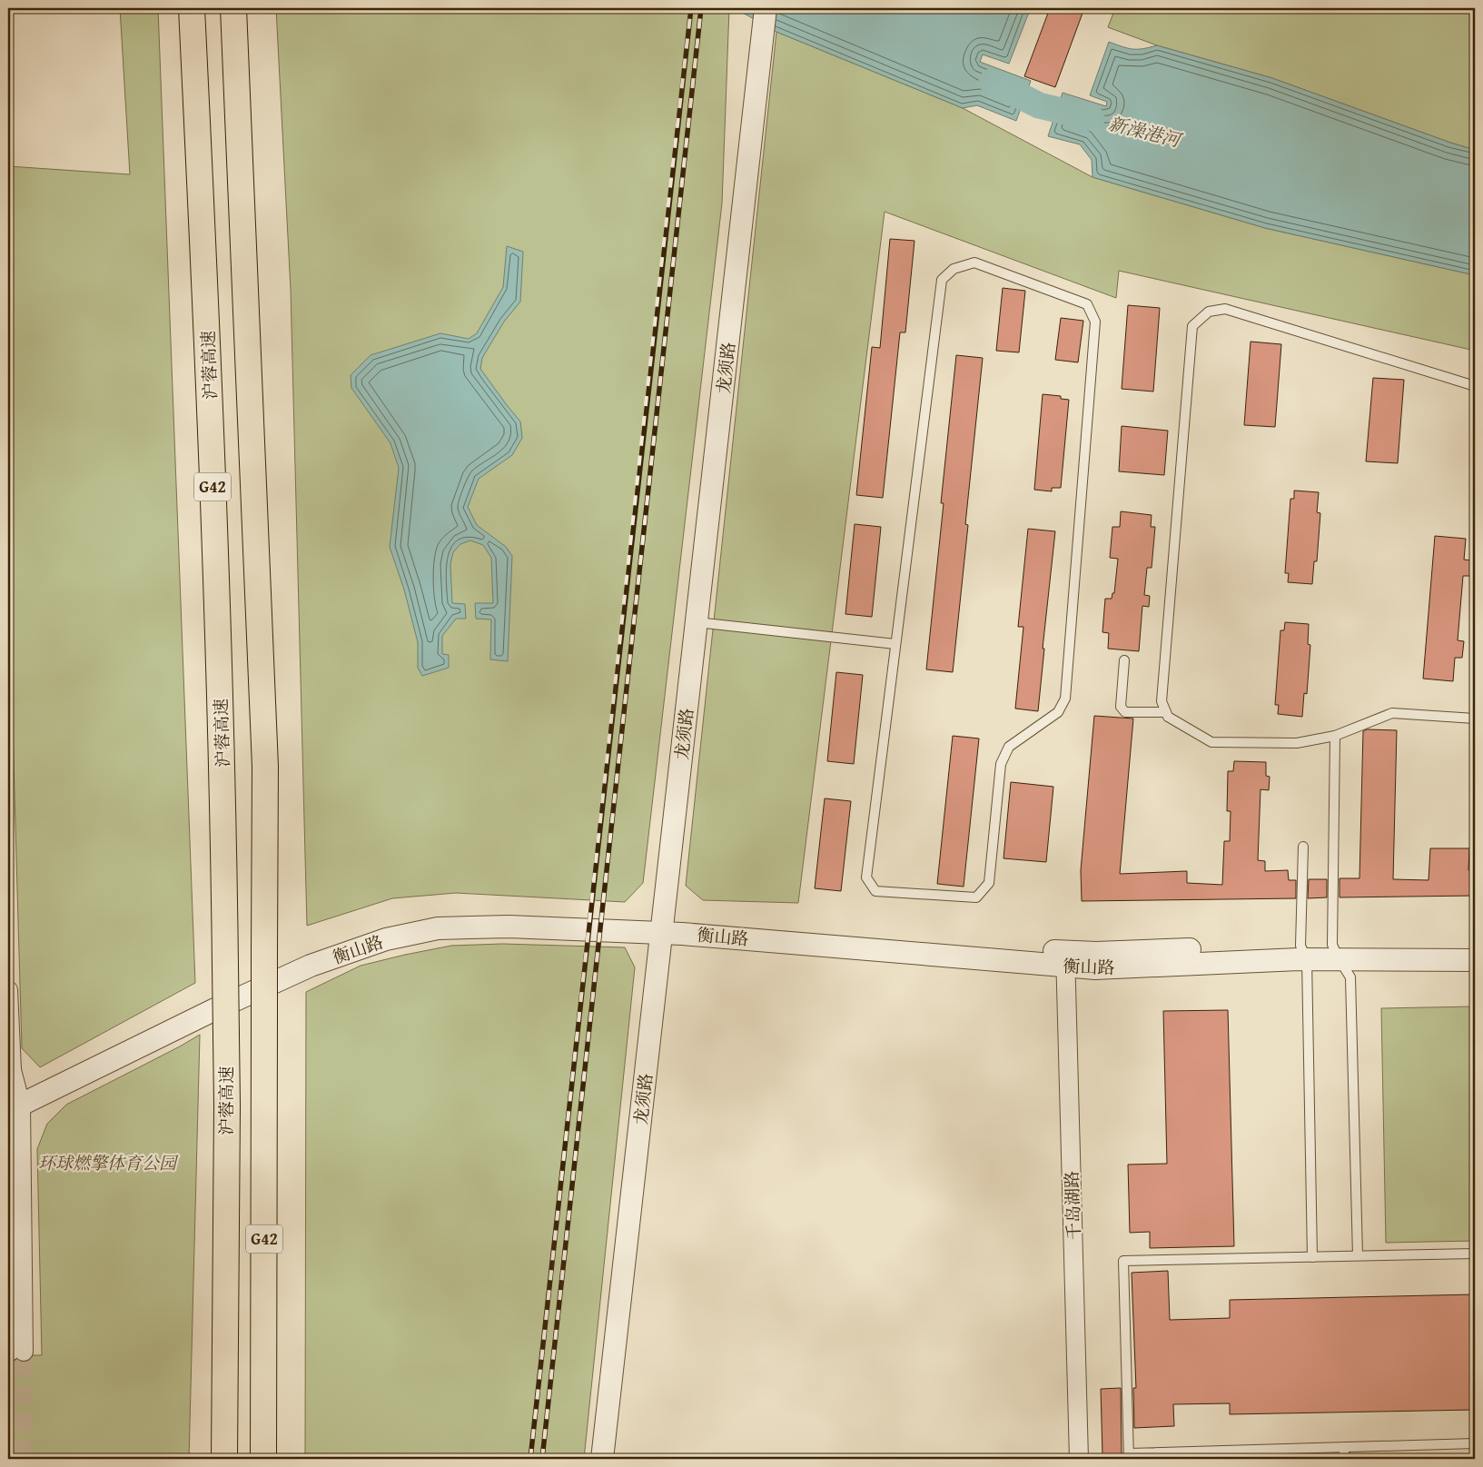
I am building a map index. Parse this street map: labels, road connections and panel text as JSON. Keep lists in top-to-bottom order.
{
  "streets": {
    "highway": ["沪蓉高速", "G42"],
    "street": ["龙须路", "衡山路", "千岛湖路"]
  },
  "crossings": [
    ["龙须路", "衡山路"],
    ["衡山路", "千岛湖路"]
  ],
  "water": ["新澡港河"],
  "parks": ["环球燃擎体育公园"]
}
